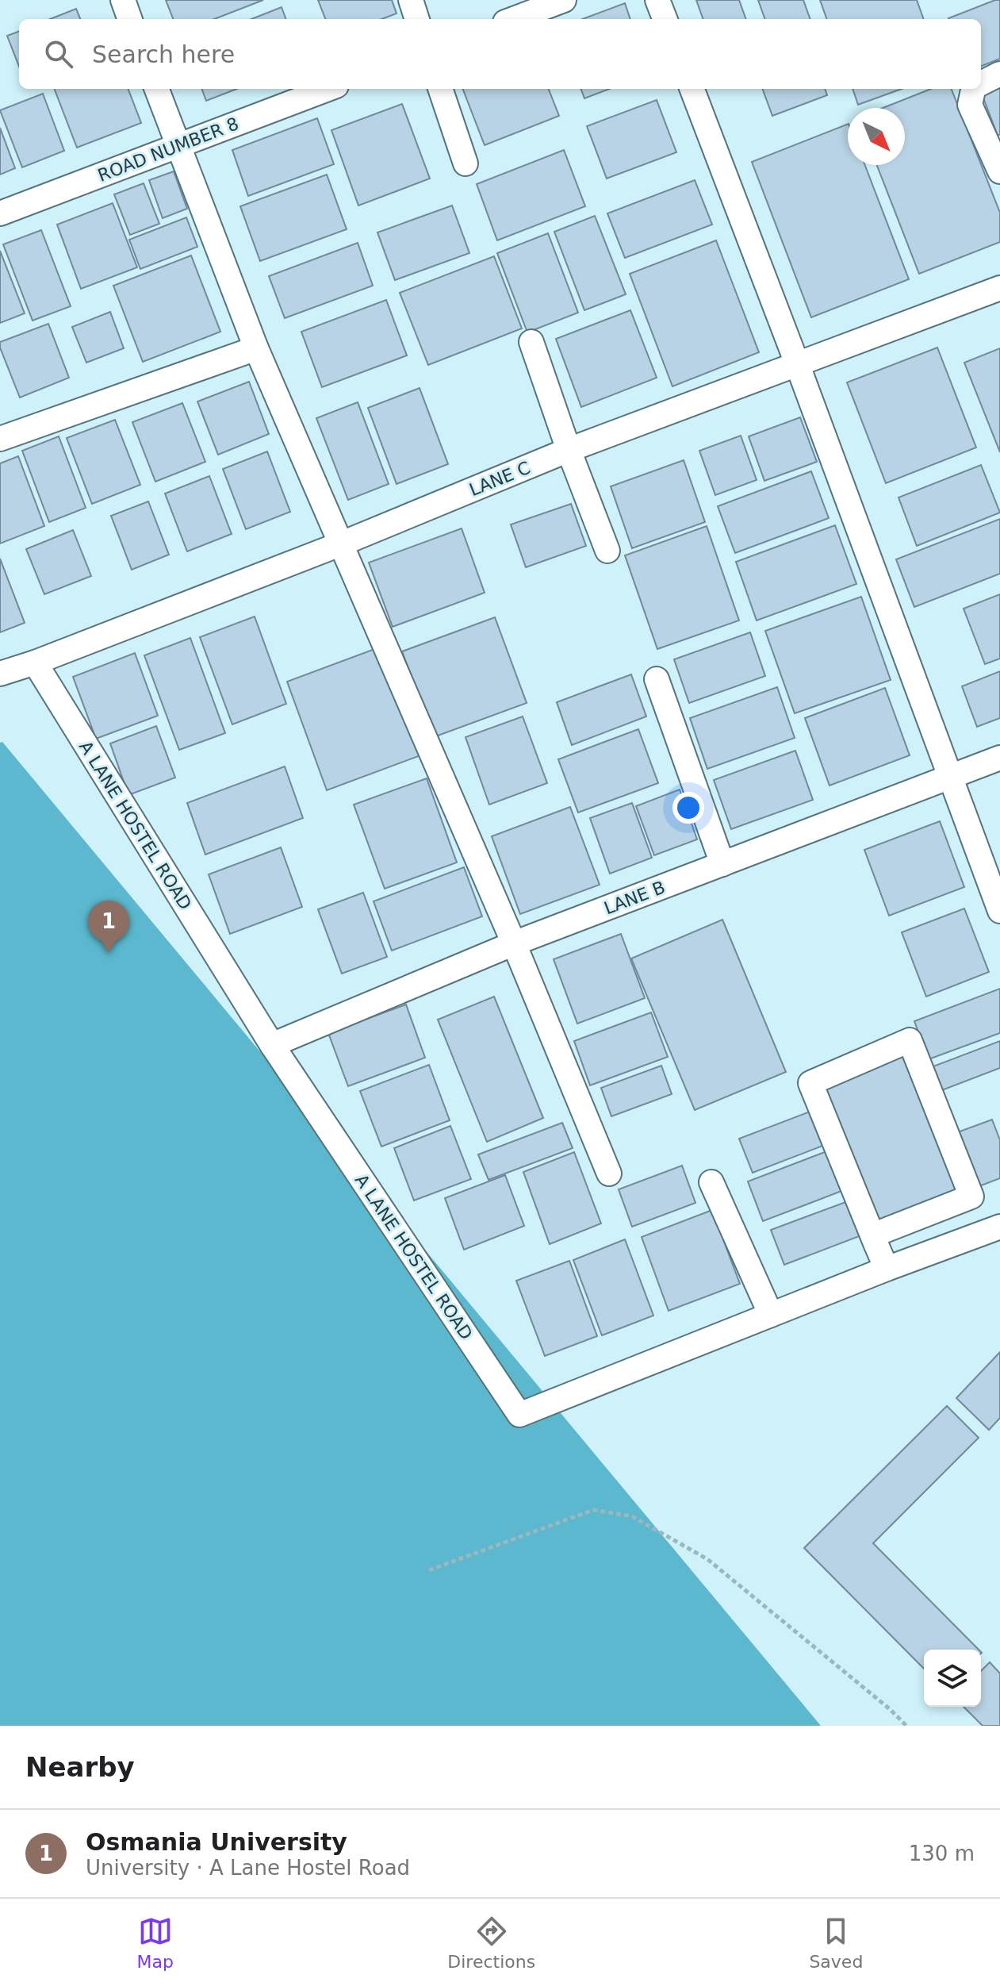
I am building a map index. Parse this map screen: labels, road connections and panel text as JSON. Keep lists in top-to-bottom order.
{
  "streets": {
    "street": [
      "ROAD NUMBER 8",
      "LANE C",
      "A LANE HOSTEL ROAD",
      "LANE B"
    ]
  },
  "crossings": [
    ["LANE C", "A LANE HOSTEL ROAD"],
    ["A LANE HOSTEL ROAD", "LANE B"]
  ],
  "north": "bottom right",
  "page": {
    "search": "Search here",
    "pins": "1",
    "heading": "Nearby",
    "list": [
      {
        "mark": "1",
        "name": "Osmania University",
        "note": "University · A Lane Hostel Road",
        "value": "130 m"
      }
    ],
    "nav": ["Map", "Directions", "Saved"]
  }
}
